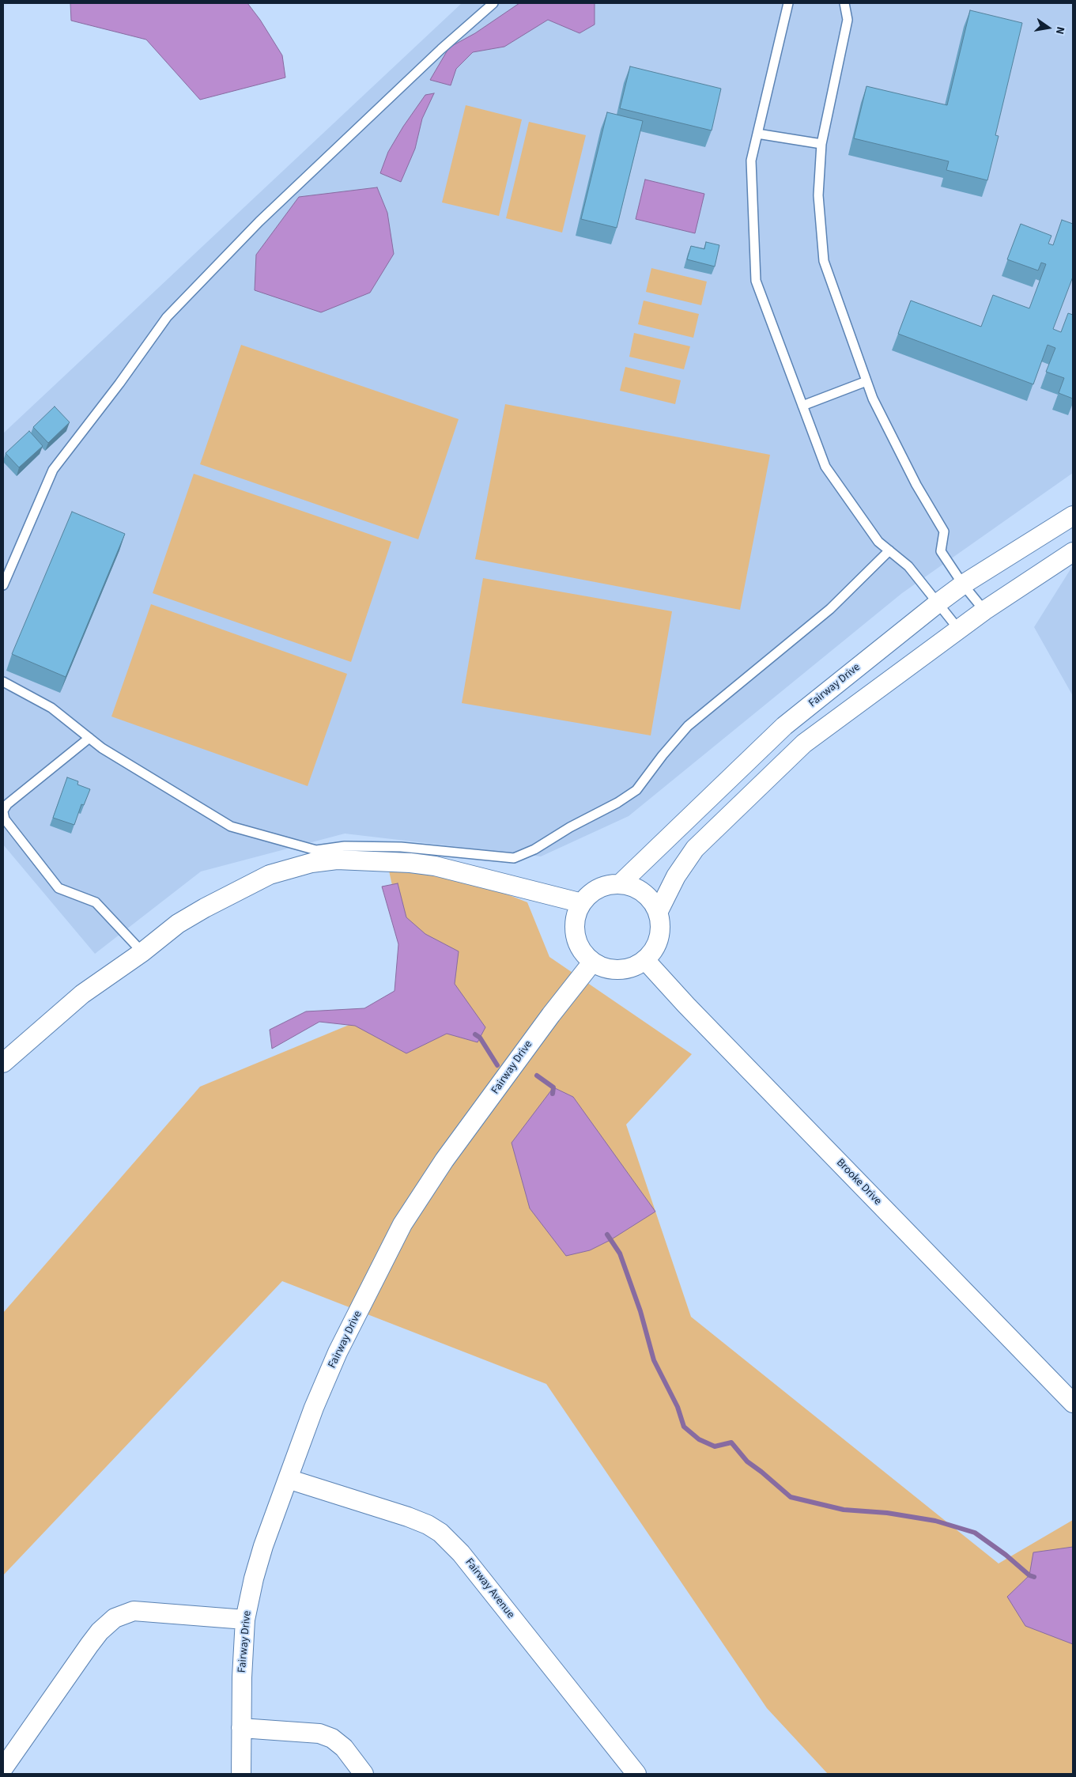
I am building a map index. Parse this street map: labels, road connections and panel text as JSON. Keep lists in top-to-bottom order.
{
  "streets": {
    "street": ["Fairway Drive", "Brooke Drive", "Fairway Avenue"]
  },
  "crossings": [
    ["Fairway Drive", "Brooke Drive"],
    ["Fairway Drive", "Fairway Avenue"]
  ],
  "north": "right"
}
